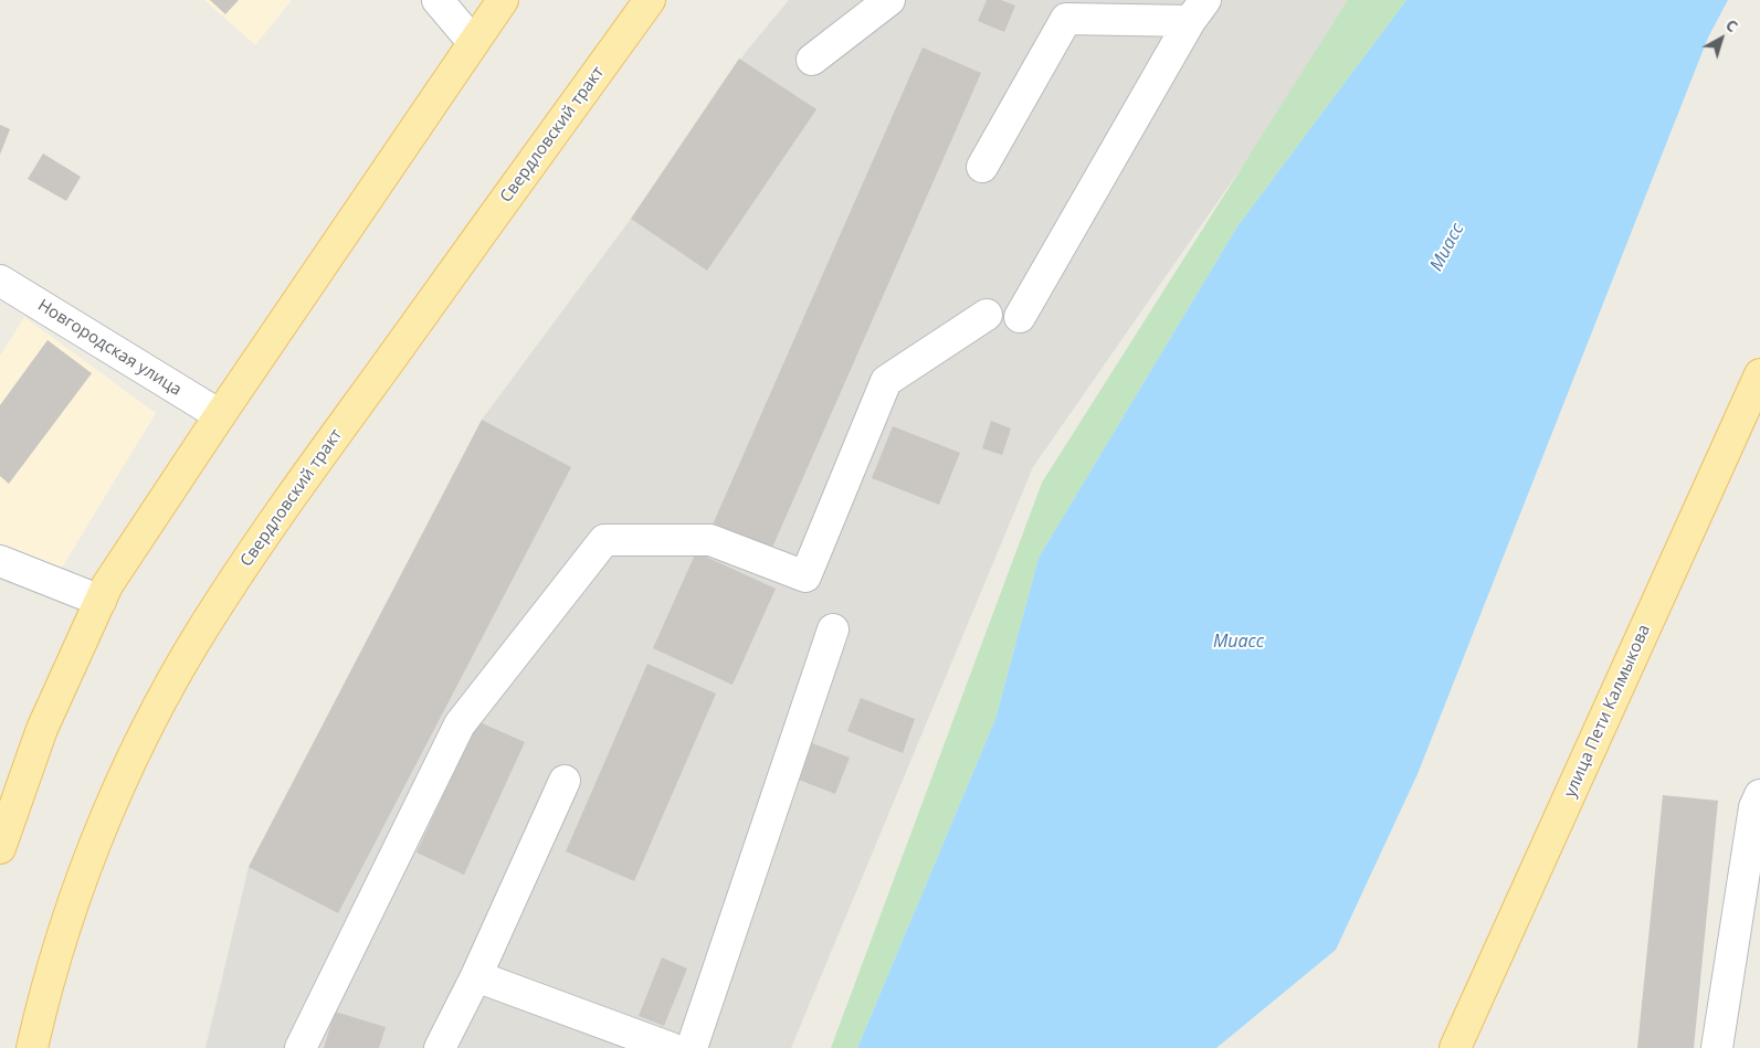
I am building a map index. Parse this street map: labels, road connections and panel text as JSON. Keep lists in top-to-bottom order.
{
  "streets": {
    "main road": ["Свердловский тракт", "улица Пети Калмыкова"],
    "street": ["Новгородская улица"]
  },
  "water": ["Миасс"],
  "north": "top right"
}
